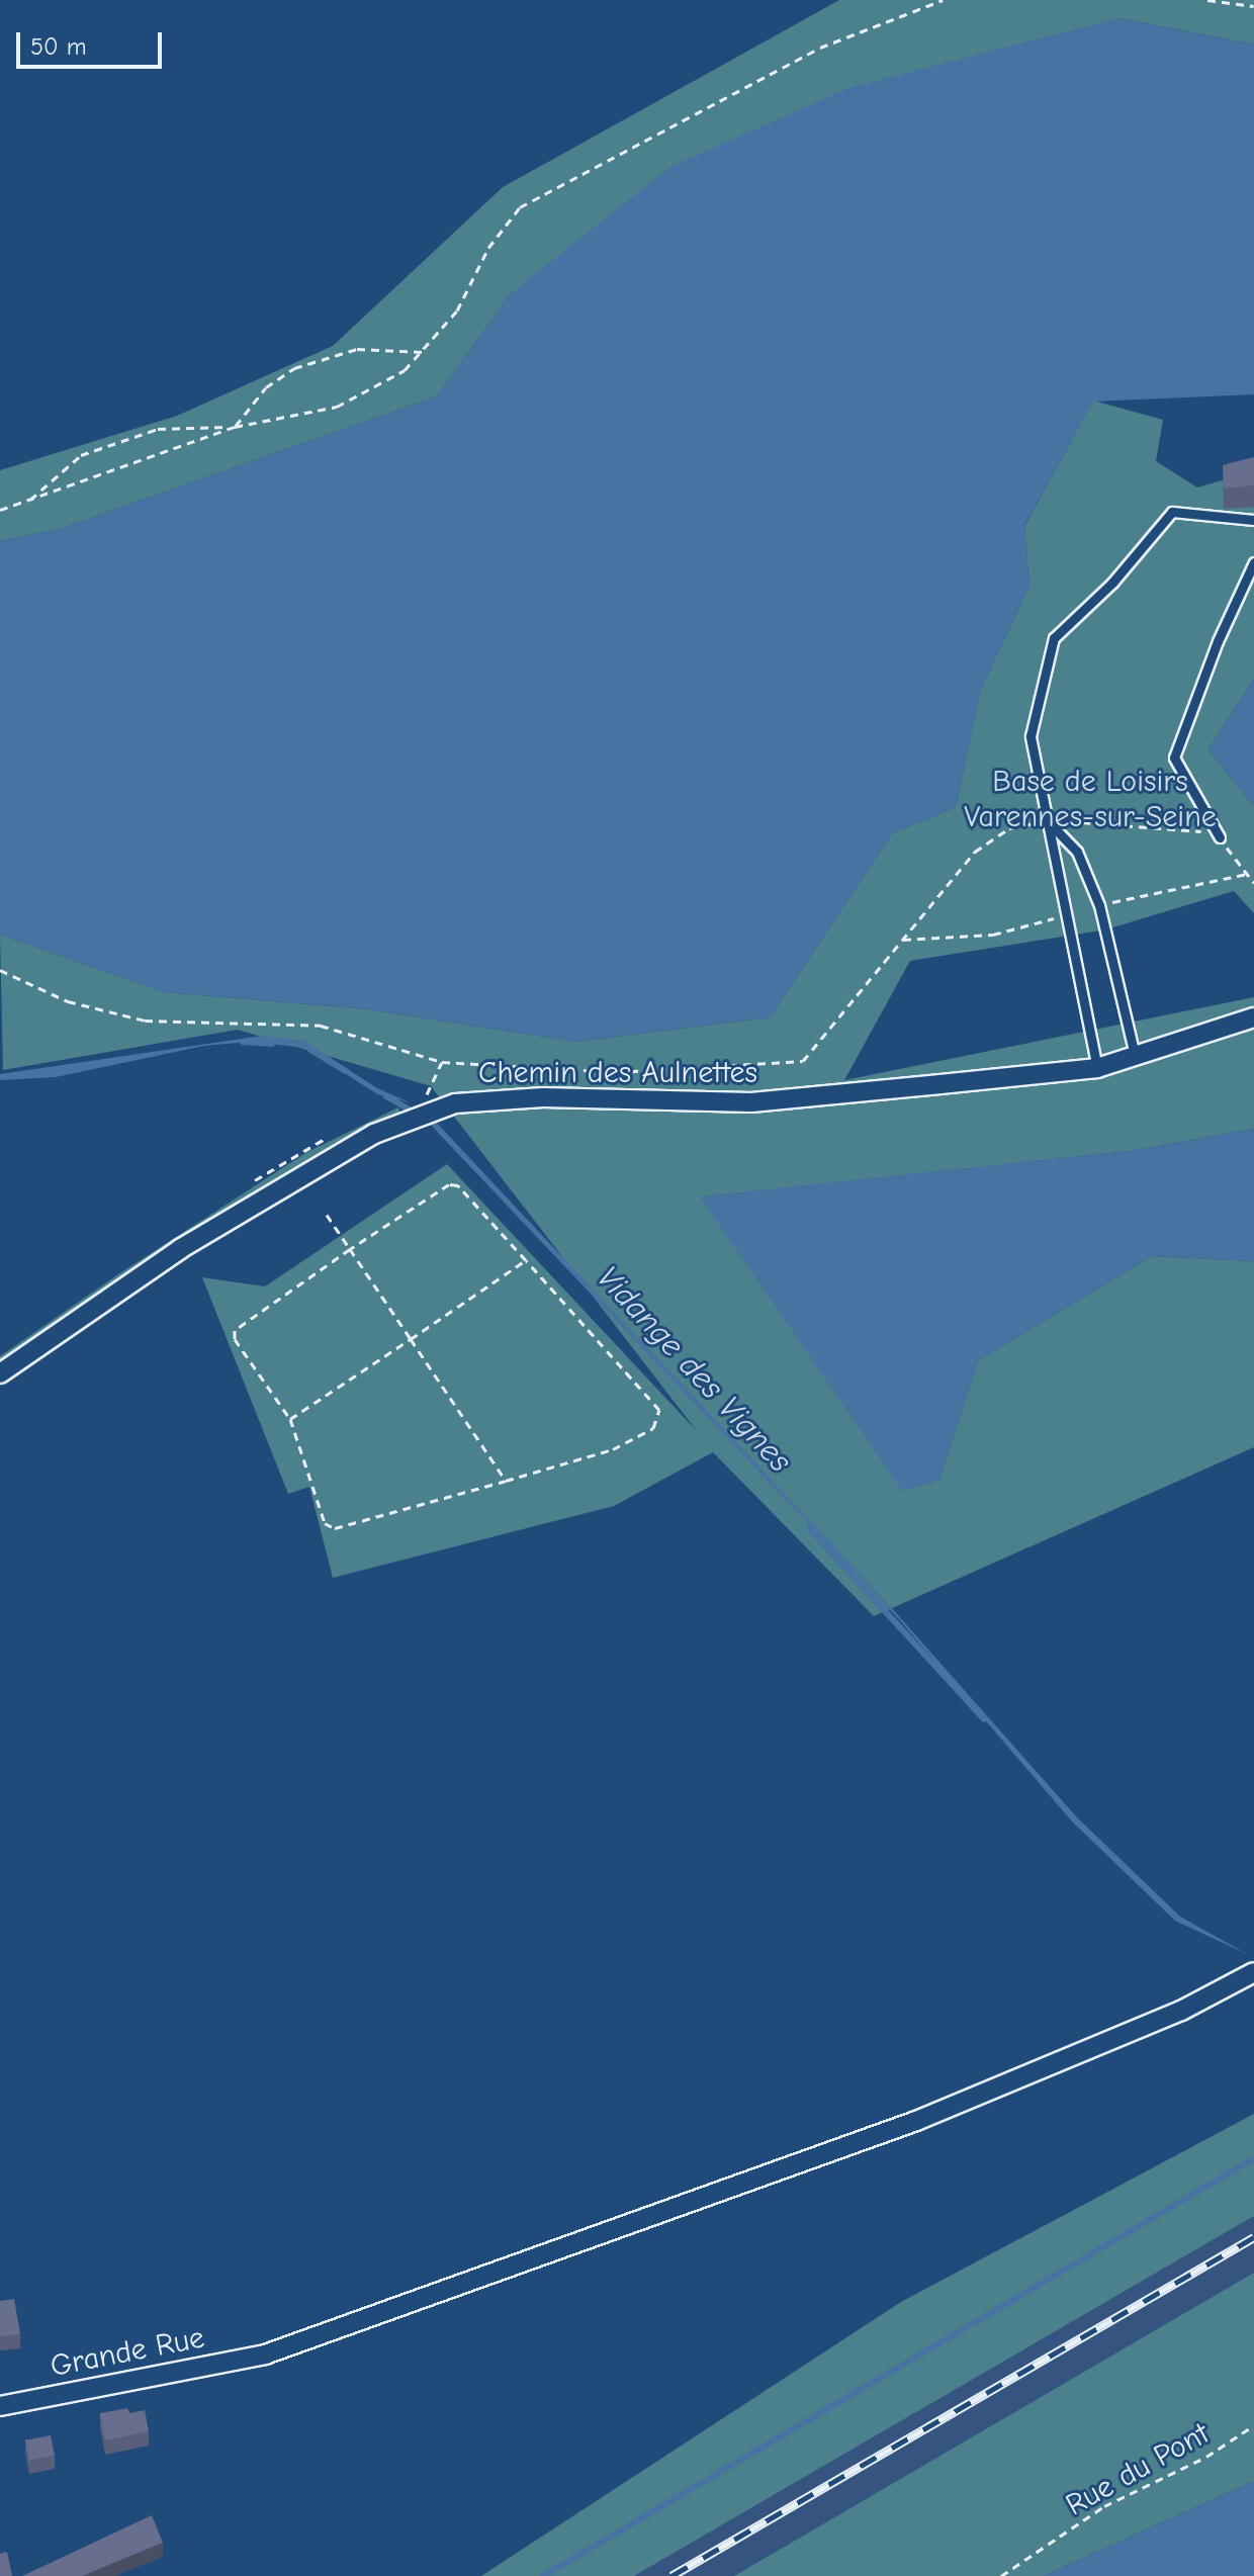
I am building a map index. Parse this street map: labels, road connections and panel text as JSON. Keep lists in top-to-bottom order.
{
  "streets": {
    "street": ["Chemin des Aulnettes", "Grande Rue"],
    "path": ["Rue du Pont"]
  },
  "water": ["Vidange des Vignes"],
  "parks": ["Base de Loisirs Varennes-sur-Seine"],
  "scale_bar": "50 m"
}
